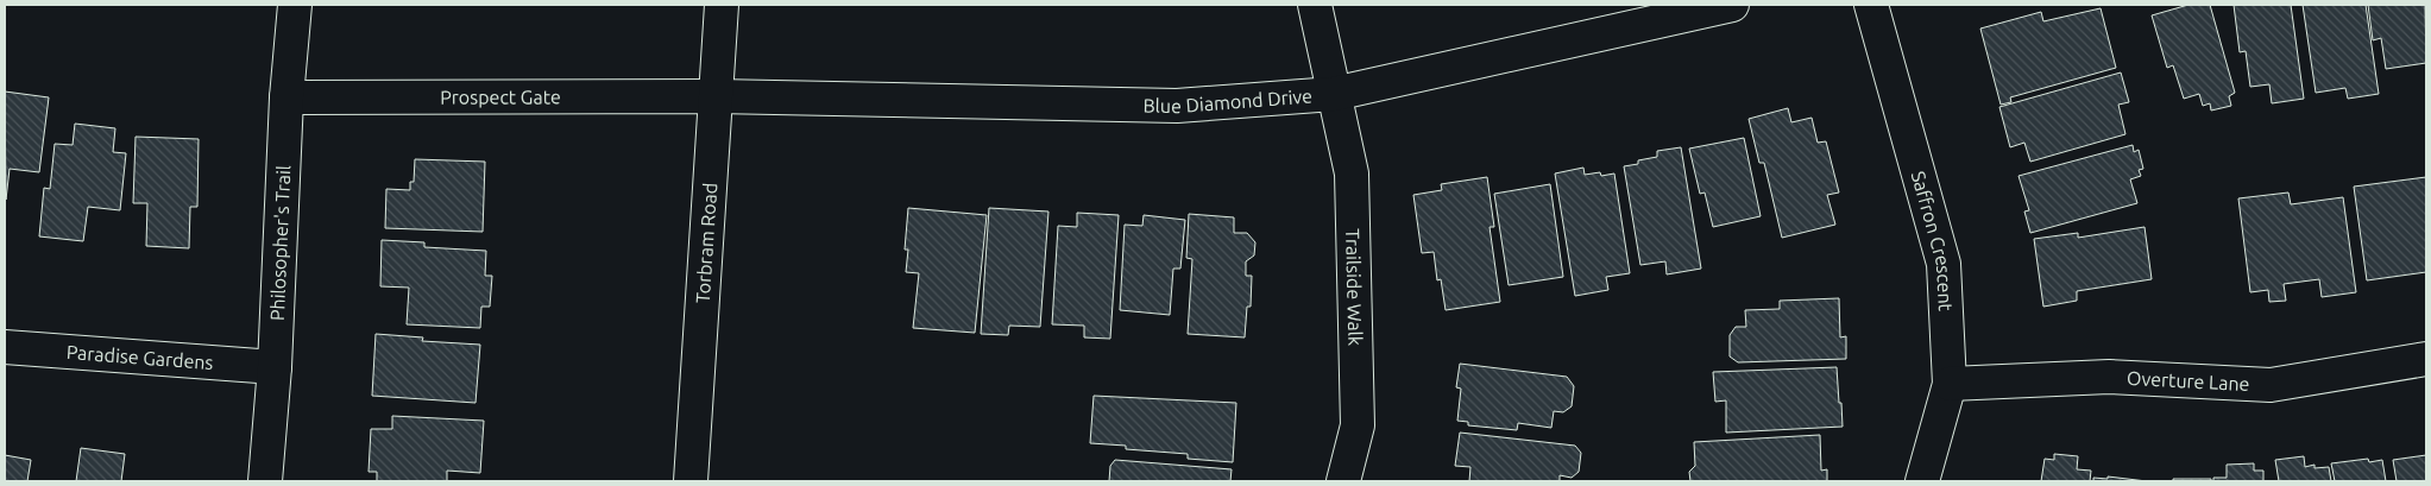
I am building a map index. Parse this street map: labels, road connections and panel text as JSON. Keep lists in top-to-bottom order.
{
  "streets": {
    "street": [
      "Prospect Gate",
      "Blue Diamond Drive",
      "Philosopher's Trail",
      "Saffron Crescent",
      "Torbram Road",
      "Trailside Walk",
      "Paradise Gardens",
      "Overture Lane"
    ]
  },
  "crossings": [
    ["Prospect Gate", "Blue Diamond Drive"],
    ["Prospect Gate", "Philosopher's Trail"],
    ["Prospect Gate", "Torbram Road"],
    ["Blue Diamond Drive", "Torbram Road"],
    ["Blue Diamond Drive", "Trailside Walk"],
    ["Philosopher's Trail", "Paradise Gardens"],
    ["Saffron Crescent", "Overture Lane"]
  ]
}
